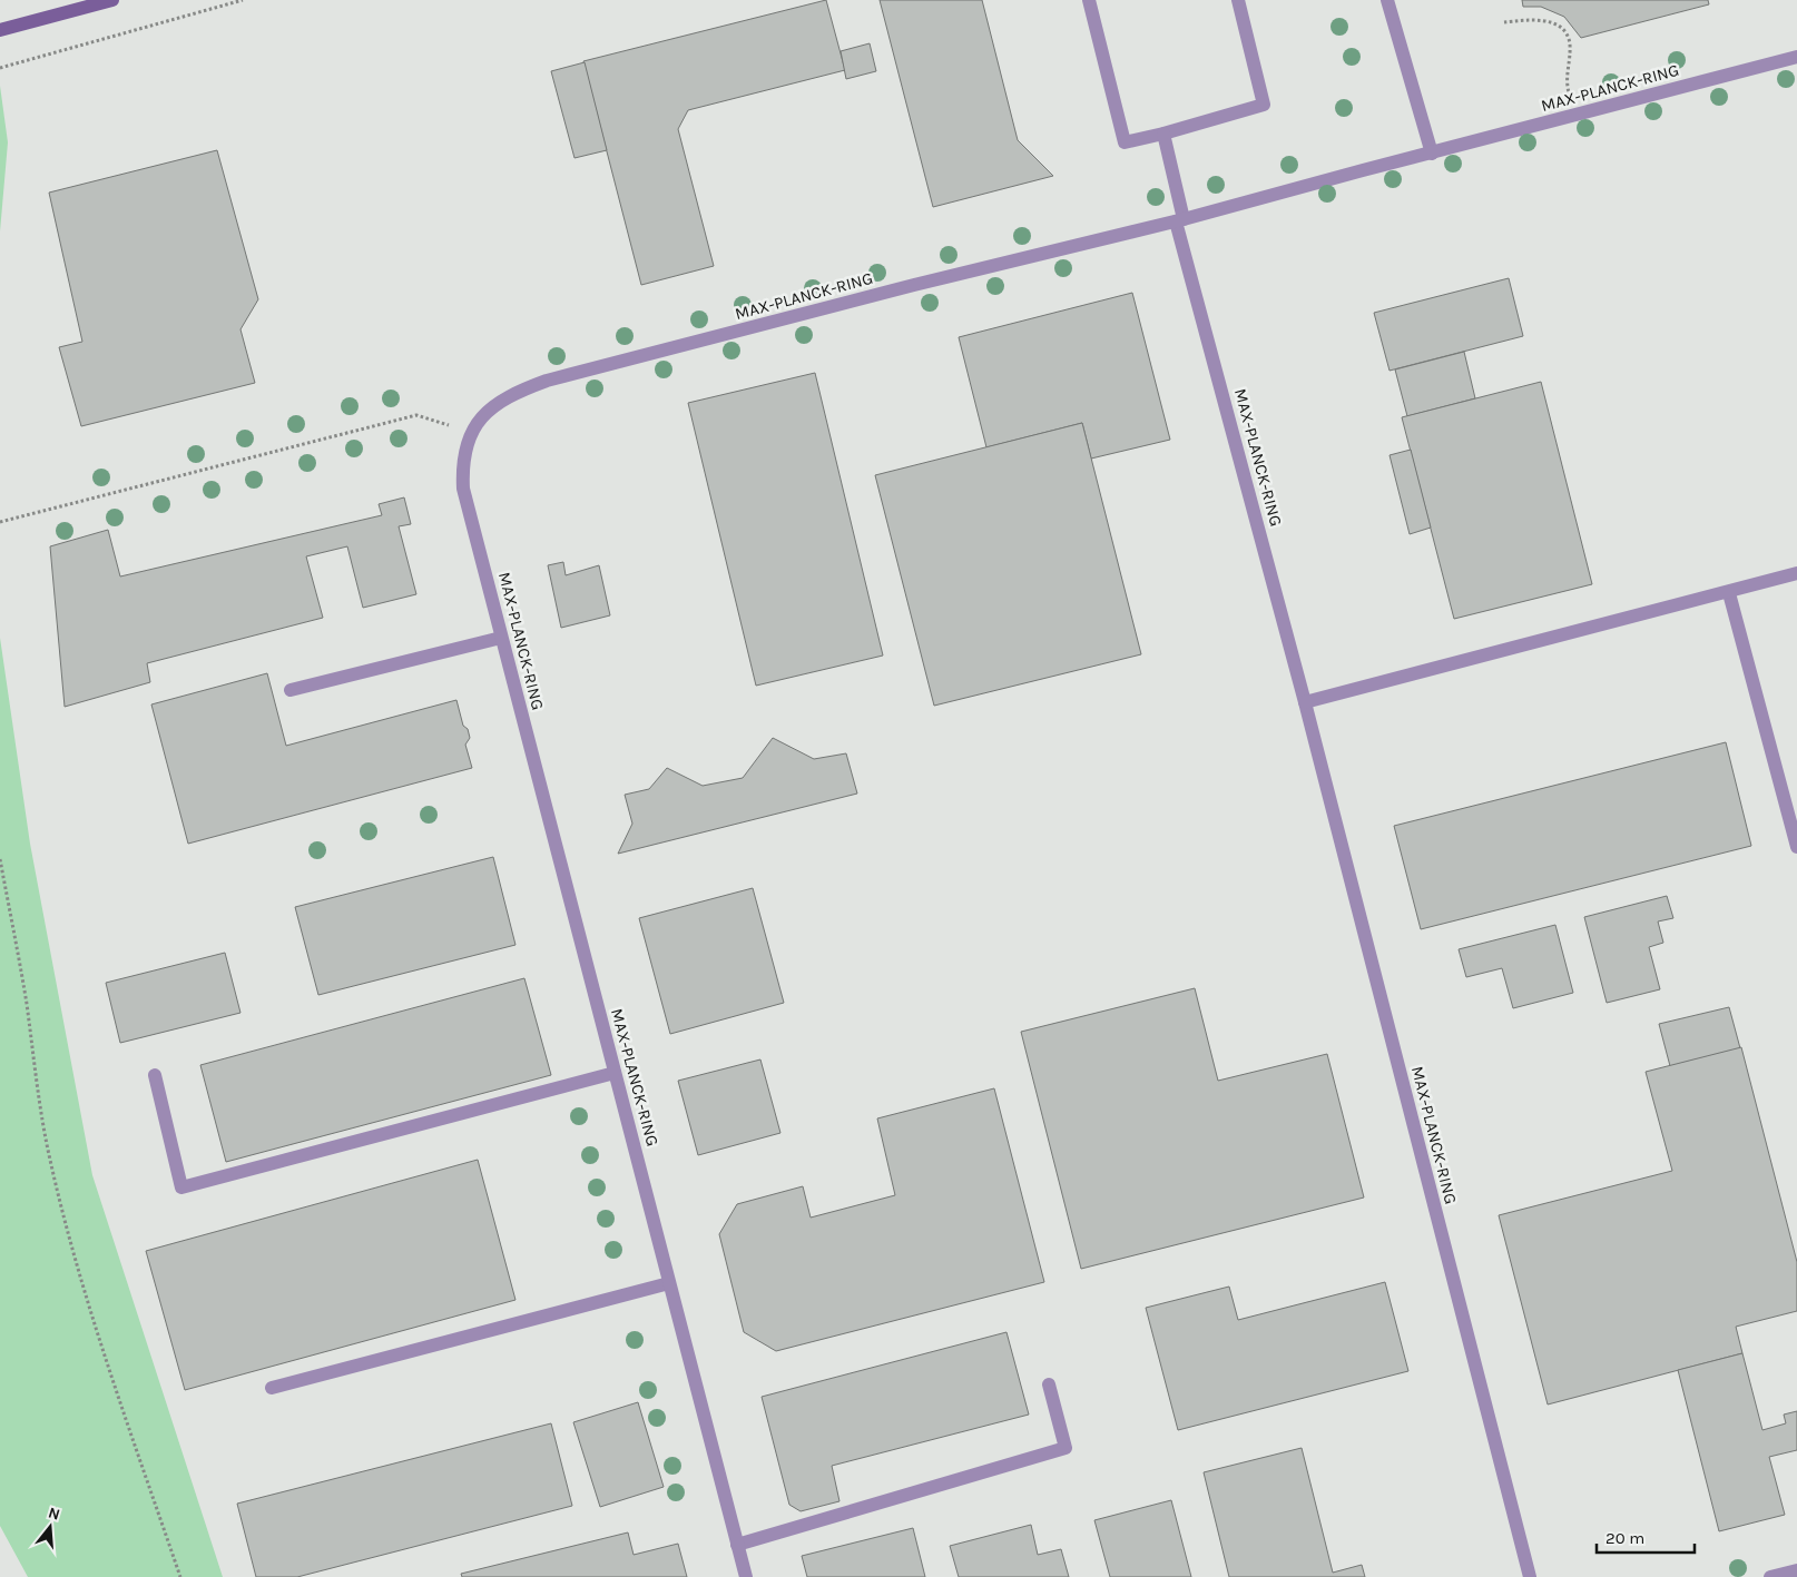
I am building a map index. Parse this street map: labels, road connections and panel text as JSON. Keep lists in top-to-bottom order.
{
  "streets": {
    "street": ["MAX-PLANCK-RING"]
  },
  "scale_bar": "20 m",
  "north": "top"
}
